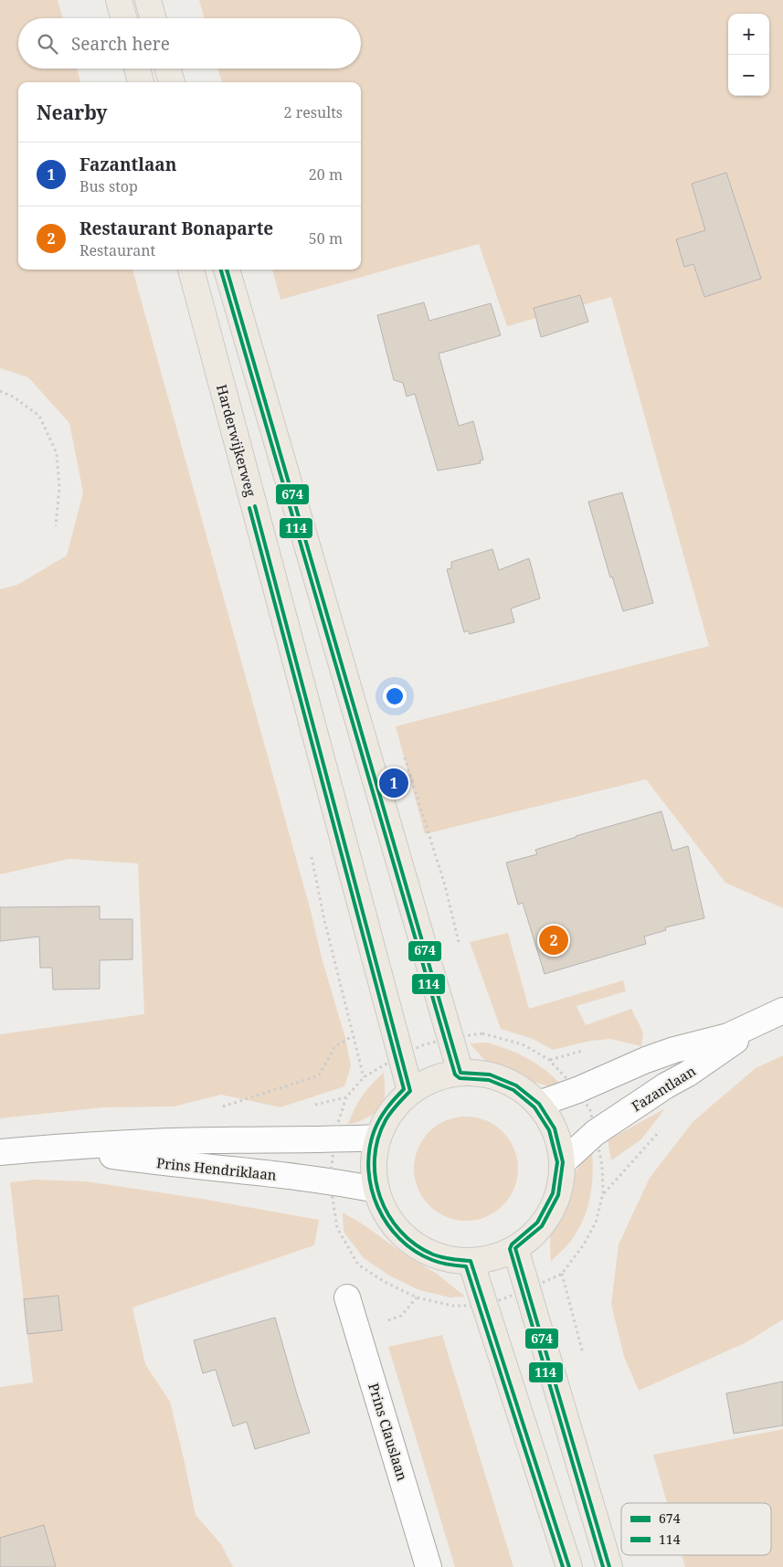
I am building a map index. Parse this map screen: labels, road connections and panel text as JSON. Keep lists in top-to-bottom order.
{
  "streets": {
    "main road": ["Harderwijkerweg"],
    "street": ["Fazantlaan", "Prins Hendriklaan", "Prins Clauslaan"]
  },
  "lines": ["transit line 674", "transit line 114"],
  "legend": ["674", "114"],
  "page": {
    "map_buttons": ["+", "−"],
    "search": "Search here",
    "heading": ["Nearby", "2 results"],
    "list": [
      {
        "mark": "1",
        "name": "Fazantlaan",
        "note": "Bus stop",
        "value": "20 m"
      },
      {
        "mark": "2",
        "name": "Restaurant Bonaparte",
        "note": "Restaurant",
        "value": "50 m"
      }
    ],
    "pins": ["1", "2"]
  }
}
